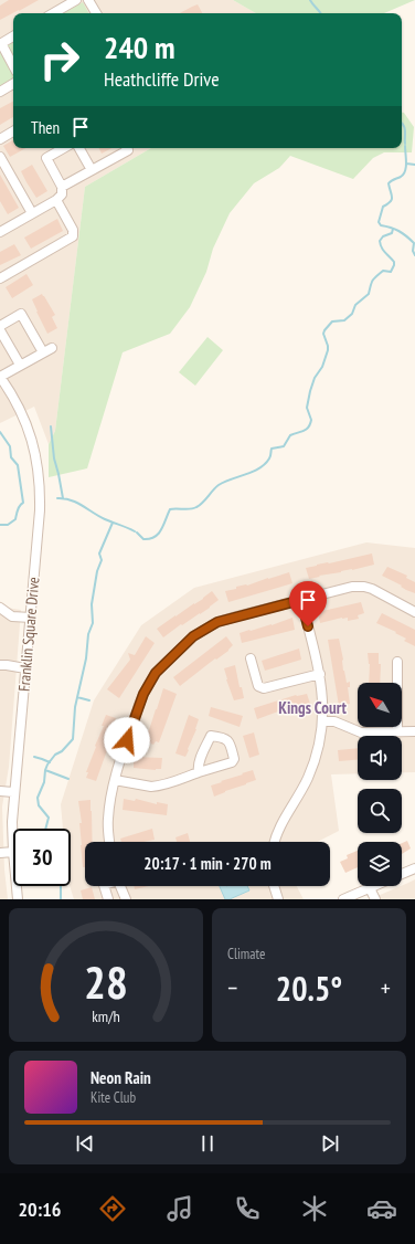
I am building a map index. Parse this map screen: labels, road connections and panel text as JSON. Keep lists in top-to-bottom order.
{
  "streets": {
    "street": ["Franklin Square Drive"]
  },
  "districts": ["Kings Court"],
  "north": "top left",
  "page": {
    "turn": ["240 m", "Heathcliffe Drive"],
    "then": "Then",
    "limit": "30",
    "trip": "20:17 · 1 min · 270 m",
    "tile": "Climate",
    "heat": ["−", "20.5°", "+"],
    "song": ["Neon Rain", "Kite Club"],
    "tabs": "20:16",
    "gauge": ["28", "km/h"]
  }
}
